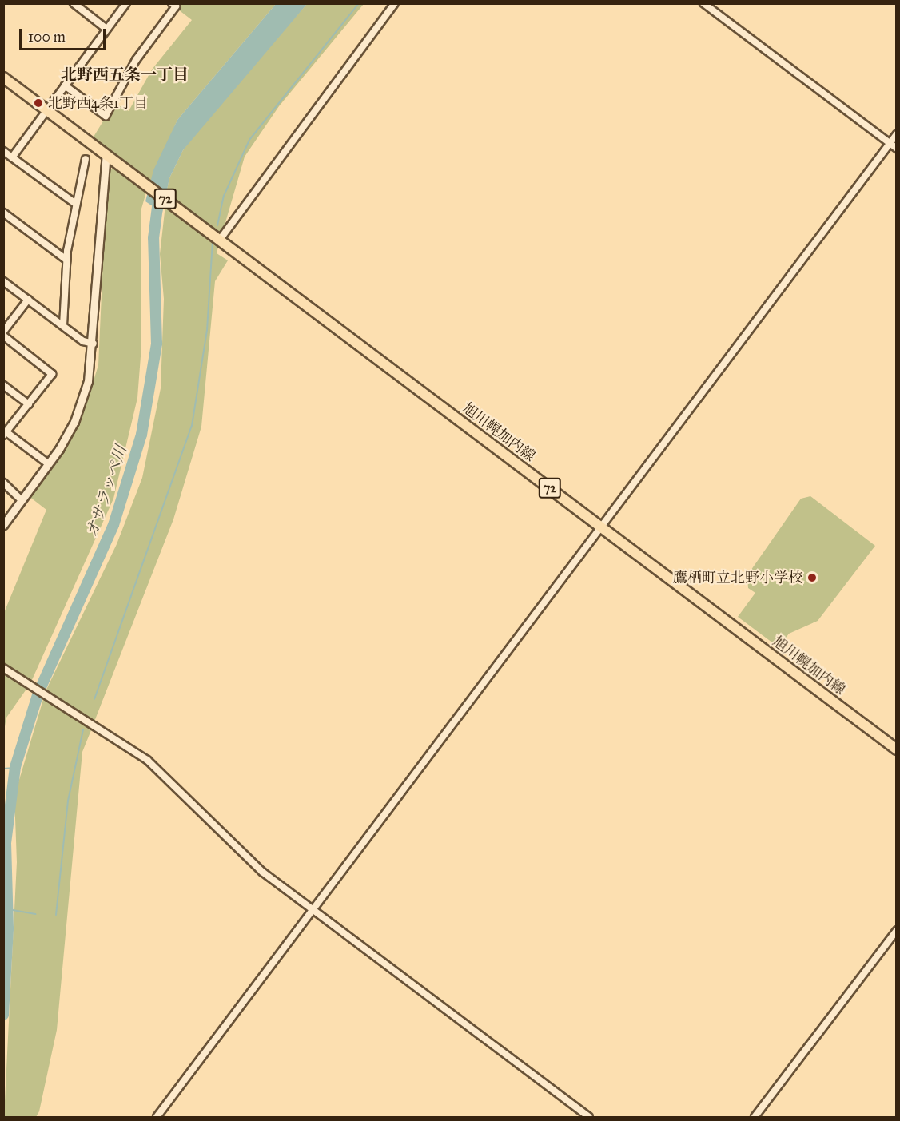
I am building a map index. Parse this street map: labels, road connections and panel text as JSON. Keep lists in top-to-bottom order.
{
  "streets": {
    "main road": ["72", "旭川幌加内線"]
  },
  "crossings": [
    ["72", "旭川幌加内線"]
  ],
  "districts": ["北野西五条一丁目"],
  "water": ["オサラッペ川"],
  "places": ["北野西4条1丁目", "鷹栖町立北野小学校"],
  "scale_bar": "100 m"
}
